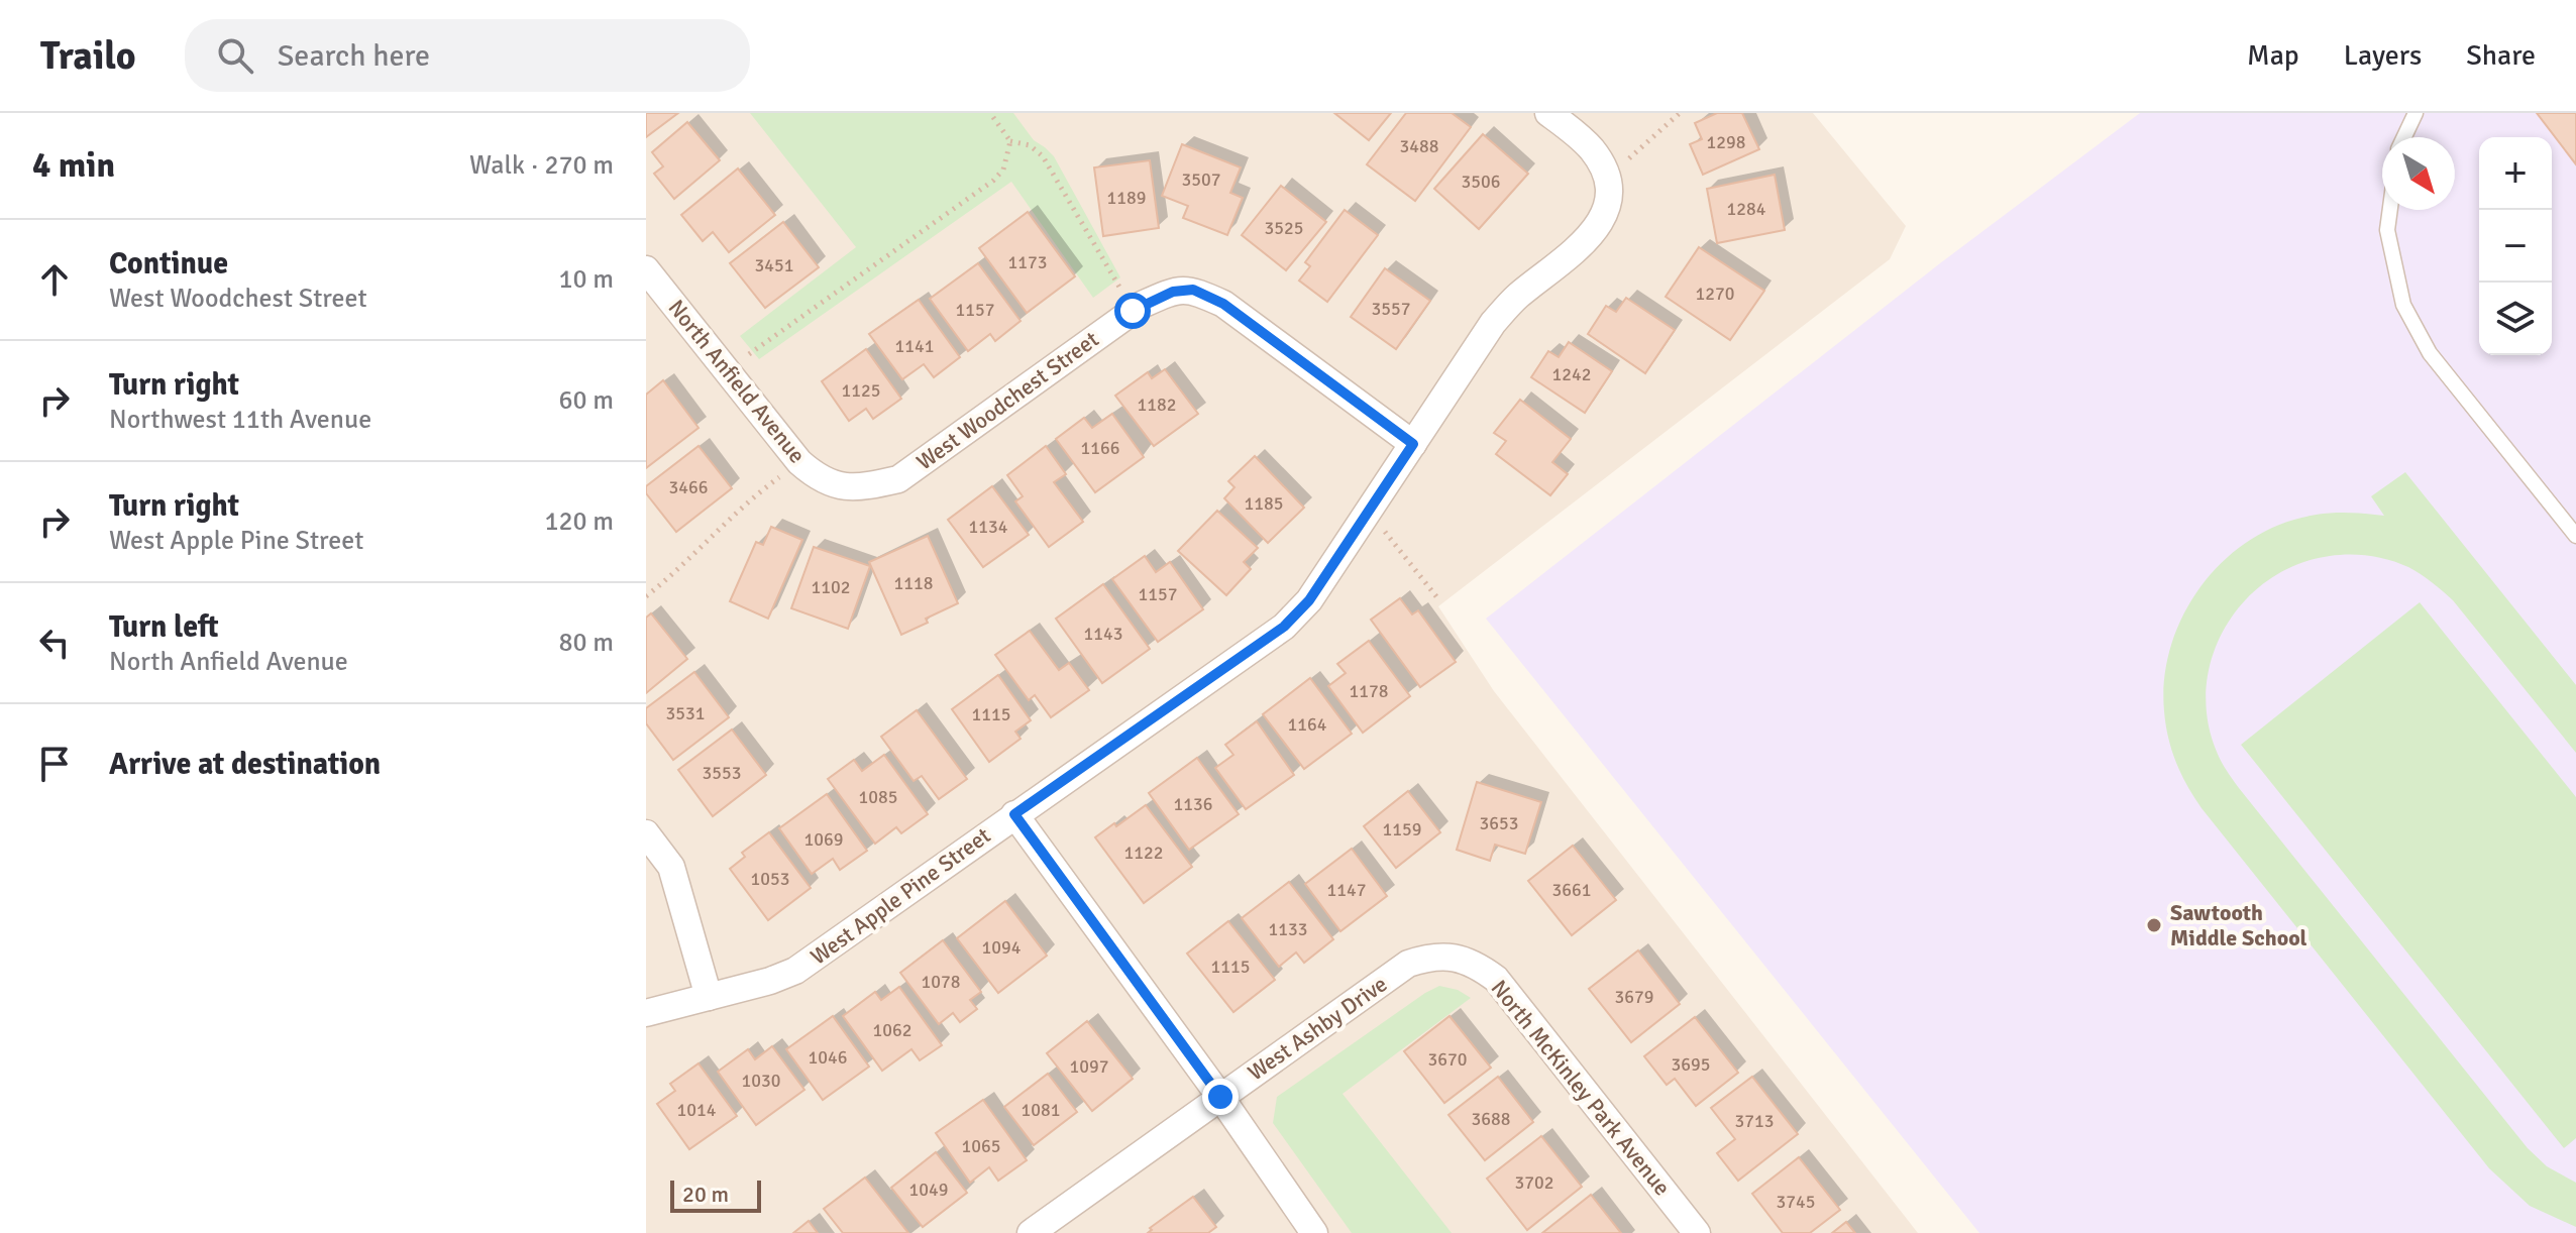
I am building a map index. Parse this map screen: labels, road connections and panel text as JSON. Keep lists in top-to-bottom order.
{
  "streets": {
    "street": [
      "North Anfield Avenue",
      "West Woodchest Street",
      "West Apple Pine Street",
      "West Ashby Drive",
      "North McKinley Park Avenue"
    ]
  },
  "crossings": [
    ["North Anfield Avenue", "West Woodchest Street"],
    ["West Woodchest Street", "West Apple Pine Street"],
    ["West Ashby Drive", "North McKinley Park Avenue"]
  ],
  "places": ["Sawtooth Middle School"],
  "house_numbers": [
    "1298",
    "3488",
    "3507",
    "3506",
    "1189",
    "1284",
    "3525",
    "1173",
    "3451",
    "1270",
    "3557",
    "1157",
    "1141",
    "1242",
    "1125",
    "1182",
    "1166",
    "3466",
    "1185",
    "1134",
    "1118",
    "1102",
    "1157",
    "1143",
    "1178",
    "3531",
    "1115",
    "1164",
    "3553",
    "1085",
    "1136",
    "3653",
    "1159",
    "1069",
    "1122",
    "1053",
    "1147",
    "3661",
    "1133",
    "1094",
    "1115",
    "1078",
    "3679",
    "1062",
    "1046",
    "3670",
    "3695",
    "1097",
    "1030",
    "1014",
    "1081",
    "3688",
    "3713",
    "1065",
    "3702",
    "1049",
    "3745"
  ],
  "scale_bar": "20 m",
  "north": "bottom right",
  "page": {
    "header": "Trailo",
    "search": "Search here",
    "nav": ["Map", "Layers", "Share"],
    "heading": ["4 min", "Walk · 270 m"],
    "map_buttons": ["+", "−"],
    "list": [
      ["Continue", "West Woodchest Street", "10 m"],
      ["Turn right", "Northwest 11th Avenue", "60 m"],
      ["Turn right", "West Apple Pine Street", "120 m"],
      ["Turn left", "North Anfield Avenue", "80 m"],
      "Arrive at destination"
    ],
    "scale": "20 m"
  }
}
